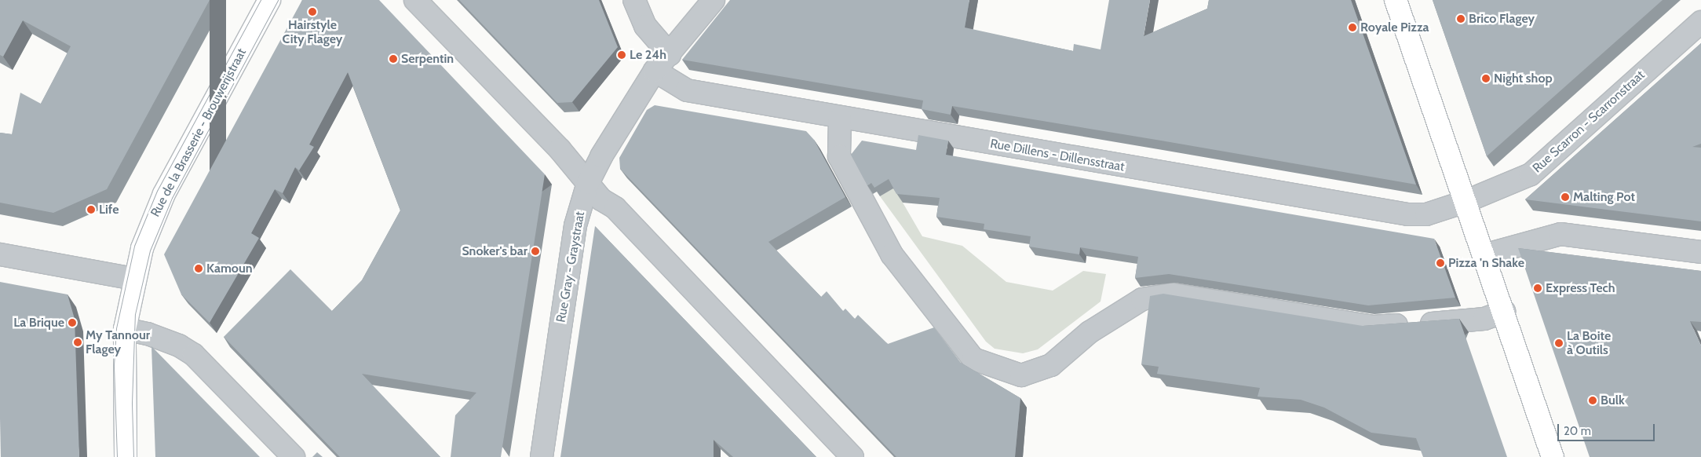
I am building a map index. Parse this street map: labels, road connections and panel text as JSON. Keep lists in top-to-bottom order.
{
  "streets": {
    "main road": ["Rue de la Brasserie - Brouwerijstraat"],
    "street": ["Rue Scarron - Scarronstraat", "Rue Dillens - Dillensstraat", "Rue Gray - Graystraat"]
  },
  "crossings": [
    ["Rue Scarron - Scarronstraat", "Rue Dillens - Dillensstraat"],
    ["Rue Dillens - Dillensstraat", "Rue Gray - Graystraat"]
  ],
  "places": [
    "Hairstyle City Flagey",
    "Brico Flagey",
    "Royale Pizza",
    "Le 24h",
    "Serpentin",
    "Night shop",
    "Malting Pot",
    "Life",
    "Snoker's bar",
    "Pizza 'n Shake",
    "Kamoun",
    "Express Tech",
    "La Brique",
    "My Tannour Flagey",
    "La Boite à Outils",
    "Bulk"
  ],
  "scale_bar": "20 m"
}
